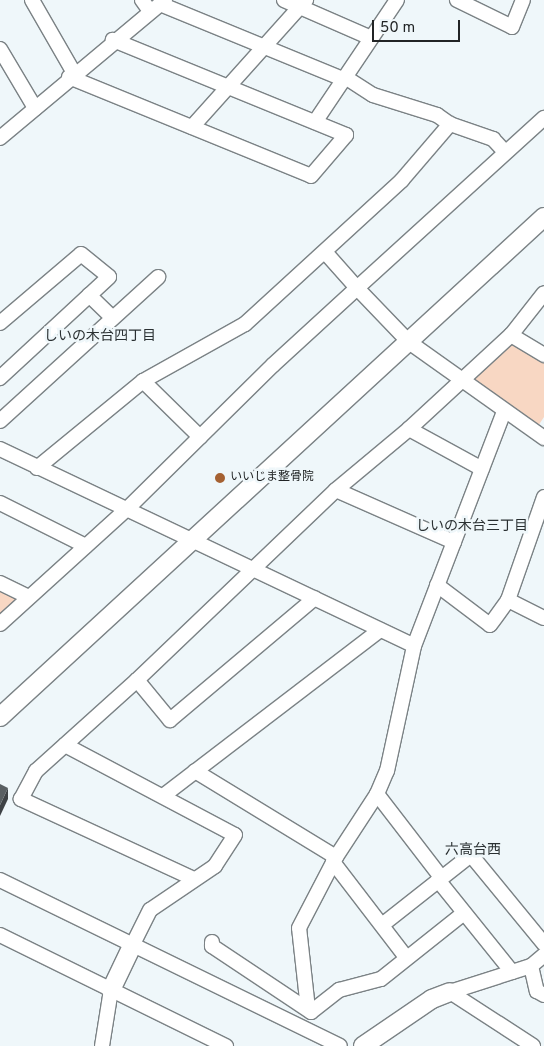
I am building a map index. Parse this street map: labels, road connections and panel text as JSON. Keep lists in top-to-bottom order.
{
  "districts": ["しいの木台四丁目", "しいの木台三丁目", "六高台西"],
  "places": ["いいじま整骨院"],
  "scale_bar": "50 m"
}
